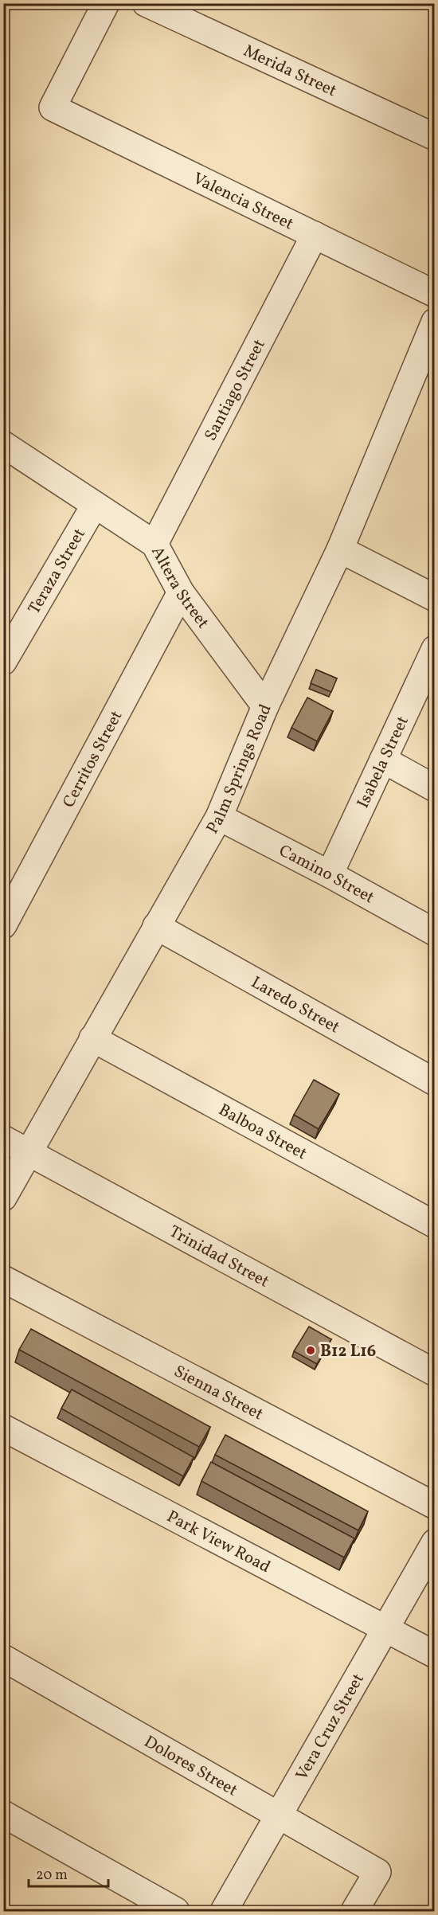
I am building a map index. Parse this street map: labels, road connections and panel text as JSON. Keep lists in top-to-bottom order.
{
  "streets": {
    "street": [
      "Merida Street",
      "Valencia Street",
      "Santiago Street",
      "Teraza Street",
      "Altera Street",
      "Cerritos Street",
      "Isabela Street",
      "Palm Springs Road",
      "Camino Street",
      "Laredo Street",
      "Balboa Street",
      "Trinidad Street",
      "Sienna Street",
      "Park View Road",
      "Vera Cruz Street",
      "Dolores Street"
    ]
  },
  "crossings": [
    ["Valencia Street", "Santiago Street"],
    ["Santiago Street", "Altera Street"],
    ["Teraza Street", "Altera Street"],
    ["Altera Street", "Cerritos Street"],
    ["Altera Street", "Palm Springs Road"],
    ["Isabela Street", "Camino Street"],
    ["Palm Springs Road", "Camino Street"],
    ["Palm Springs Road", "Laredo Street"],
    ["Palm Springs Road", "Balboa Street"],
    ["Palm Springs Road", "Trinidad Street"],
    ["Park View Road", "Vera Cruz Street"],
    ["Vera Cruz Street", "Dolores Street"]
  ],
  "places": ["B12 L16"],
  "scale_bar": "20 m"
}
